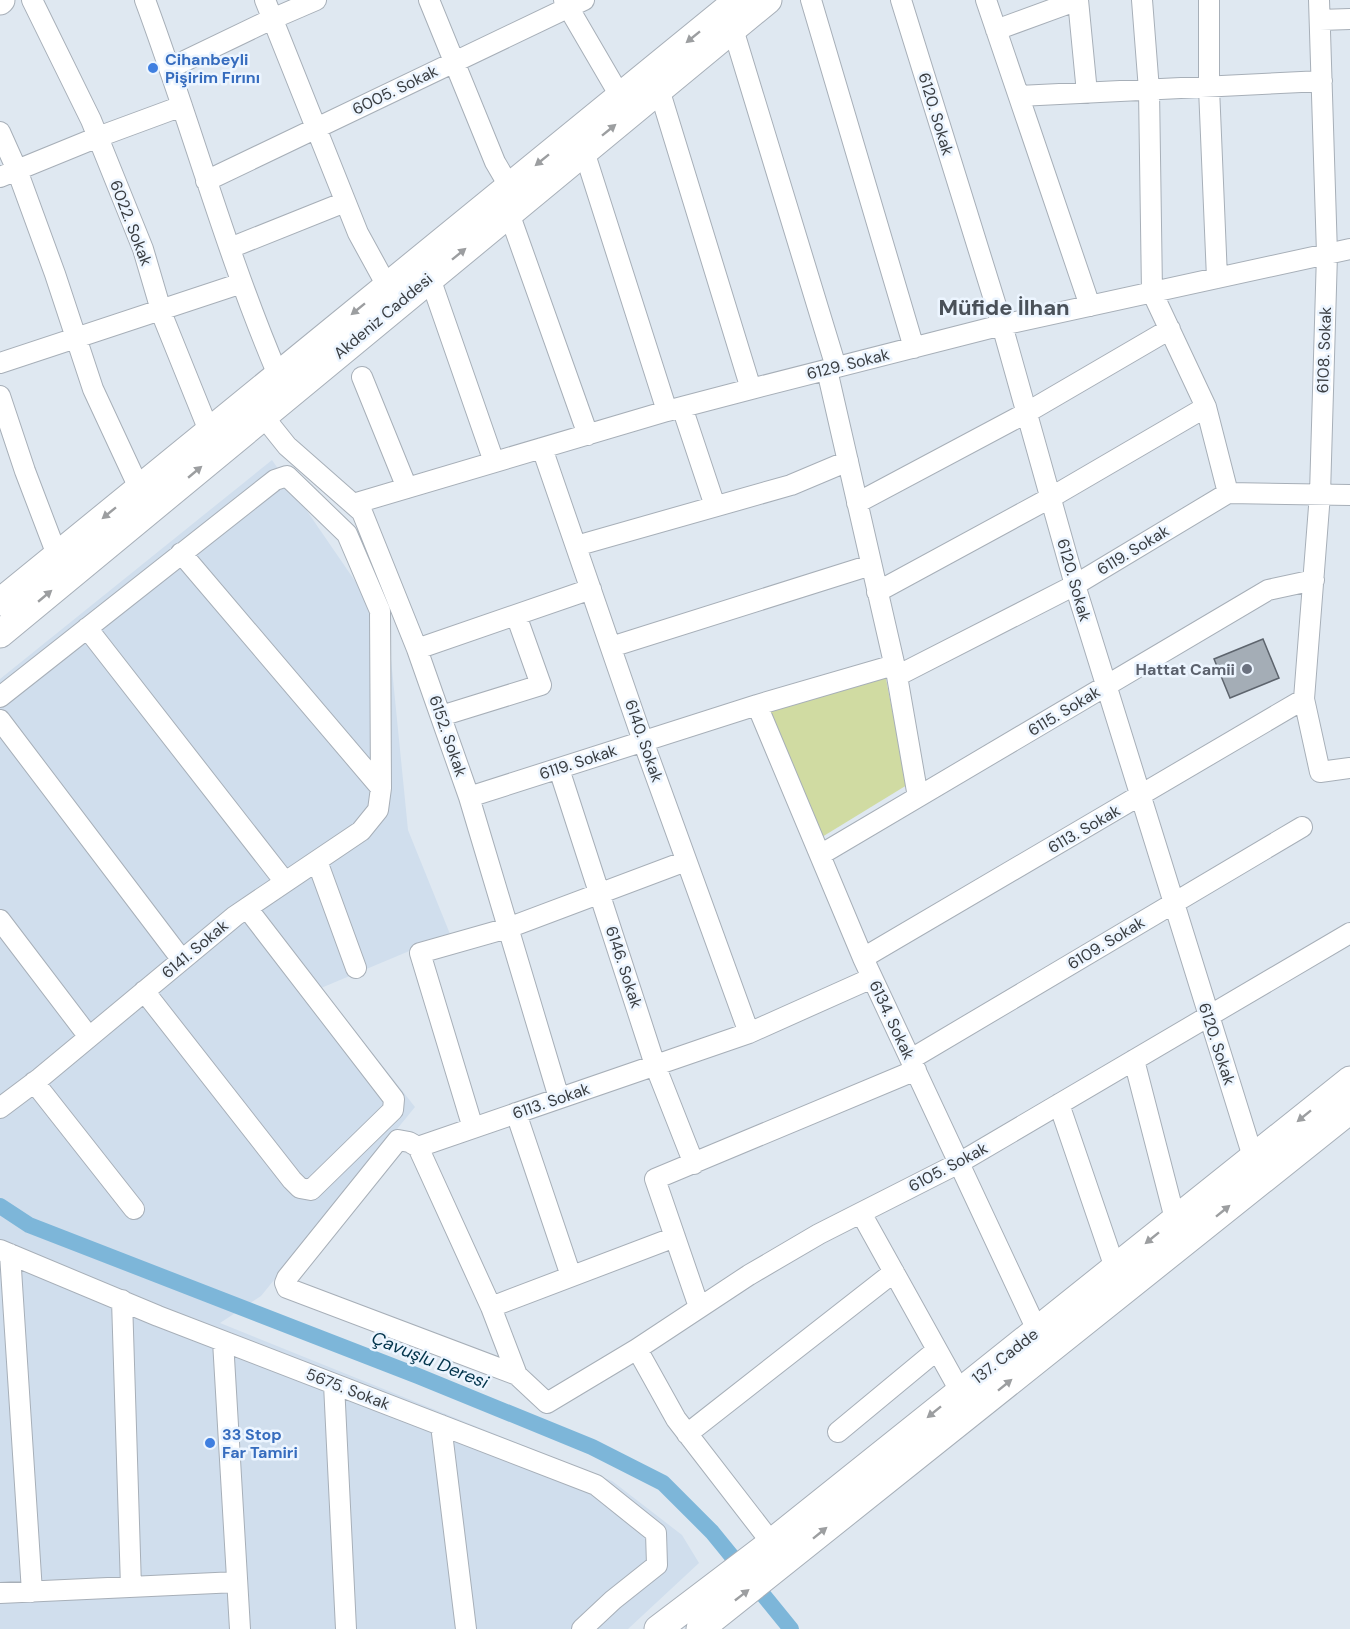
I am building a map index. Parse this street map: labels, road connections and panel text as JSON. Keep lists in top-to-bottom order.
{
  "streets": {
    "main road": ["Akdeniz Caddesi", "137. Cadde"],
    "street": [
      "6005. Sokak",
      "6120. Sokak",
      "6022. Sokak",
      "6108. Sokak",
      "6129. Sokak",
      "6119. Sokak",
      "6115. Sokak",
      "6152. Sokak",
      "6140. Sokak",
      "6113. Sokak",
      "6109. Sokak",
      "6141. Sokak",
      "6146. Sokak",
      "6134. Sokak",
      "6105. Sokak",
      "5675. Sokak"
    ]
  },
  "crossings": [
    ["6120. Sokak", "6129. Sokak"],
    ["6120. Sokak", "6119. Sokak"],
    ["6120. Sokak", "6115. Sokak"],
    ["6120. Sokak", "6113. Sokak"],
    ["6120. Sokak", "6109. Sokak"],
    ["6120. Sokak", "6105. Sokak"],
    ["6120. Sokak", "137. Cadde"],
    ["6022. Sokak", "Akdeniz Caddesi"],
    ["Akdeniz Caddesi", "6152. Sokak"],
    ["6108. Sokak", "6129. Sokak"],
    ["6108. Sokak", "6115. Sokak"],
    ["6108. Sokak", "6113. Sokak"],
    ["6129. Sokak", "6152. Sokak"],
    ["6129. Sokak", "6140. Sokak"],
    ["6119. Sokak", "6152. Sokak"],
    ["6119. Sokak", "6140. Sokak"],
    ["6119. Sokak", "6146. Sokak"],
    ["6119. Sokak", "6134. Sokak"],
    ["6115. Sokak", "6134. Sokak"],
    ["6152. Sokak", "6113. Sokak"],
    ["6140. Sokak", "6113. Sokak"],
    ["6113. Sokak", "6146. Sokak"],
    ["6113. Sokak", "6134. Sokak"],
    ["6113. Sokak", "6105. Sokak"],
    ["6109. Sokak", "6146. Sokak"],
    ["6109. Sokak", "6134. Sokak"],
    ["6134. Sokak", "6105. Sokak"],
    ["6134. Sokak", "137. Cadde"]
  ],
  "districts": ["Müfide İlhan"],
  "water": ["Çavuşlu Deresi"],
  "places": ["Cihanbeyli Pişirim Fırını", "Hattat Camii", "33 Stop Far Tamiri"]
}
